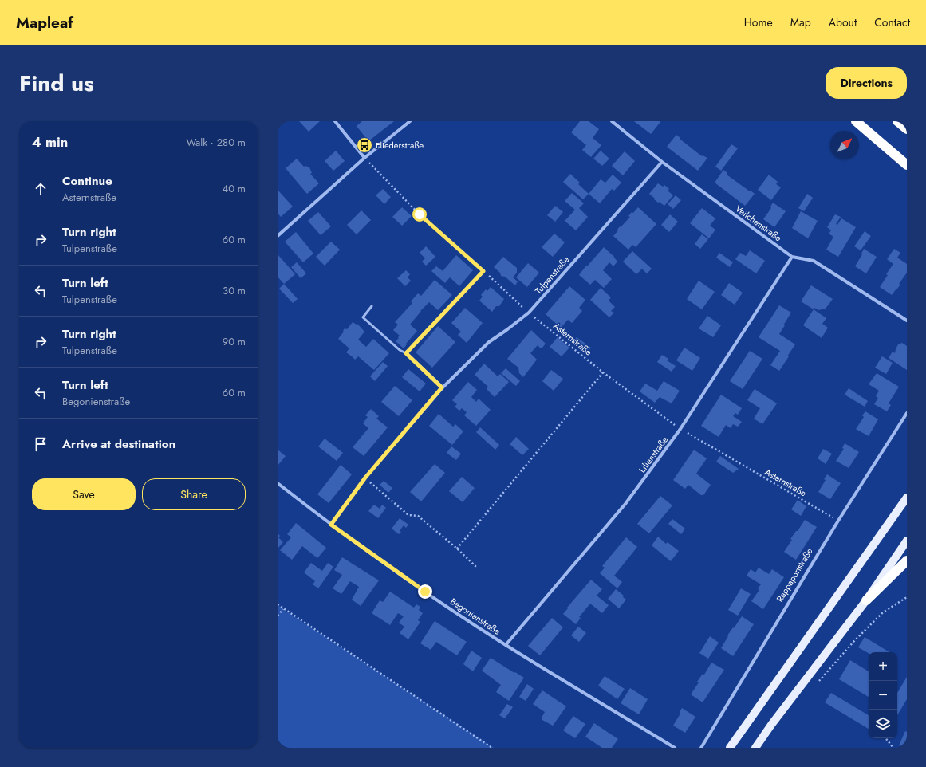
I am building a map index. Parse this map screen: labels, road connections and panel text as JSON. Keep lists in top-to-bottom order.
{
  "streets": {
    "street": [
      "Veilchenstraße",
      "Tulpenstraße",
      "Lilienstraße",
      "Rappaportstraße",
      "Begonienstraße"
    ],
    "path": ["Asternstraße"]
  },
  "crossings": [
    ["Veilchenstraße", "Tulpenstraße"],
    ["Veilchenstraße", "Lilienstraße"],
    ["Tulpenstraße", "Asternstraße"],
    ["Tulpenstraße", "Begonienstraße"],
    ["Asternstraße", "Lilienstraße"],
    ["Asternstraße", "Rappaportstraße"],
    ["Lilienstraße", "Begonienstraße"]
  ],
  "places": {
    "bus stop": ["Fliederstraße"]
  },
  "north": "top right",
  "page": {
    "header": "Mapleaf",
    "nav": [
      "Home",
      "Map",
      "About",
      "Contact"
    ],
    "title": "Find us",
    "buttons": [
      "Directions",
      ["Save", "Share"]
    ],
    "heading": ["4 min", "Walk · 280 m"],
    "list": [
      ["Continue", "Asternstraße", "40 m"],
      ["Turn right", "Tulpenstraße", "60 m"],
      ["Turn left", "Tulpenstraße", "30 m"],
      ["Turn right", "Tulpenstraße", "90 m"],
      ["Turn left", "Begonienstraße", "60 m"],
      "Arrive at destination"
    ],
    "map_buttons": ["+", "−"]
  }
}
